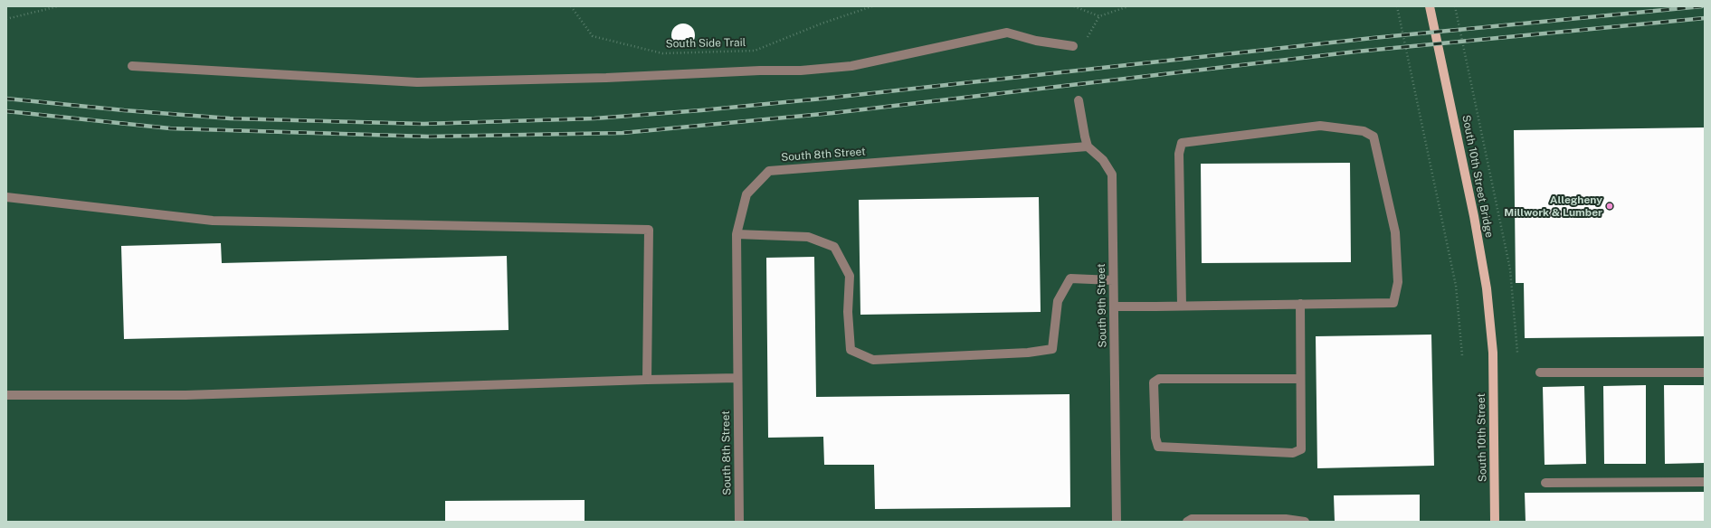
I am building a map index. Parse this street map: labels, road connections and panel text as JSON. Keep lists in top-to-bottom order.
{
  "streets": {
    "main road": ["South 10th Street Bridge", "South 10th Street"],
    "street": ["South 8th Street", "South 9th Street"],
    "path": ["South Side Trail"]
  },
  "crossings": [
    ["South 8th Street", "South 9th Street"],
    ["South 10th Street Bridge", "South 10th Street"]
  ],
  "places": ["Allegheny Millwork & Lumber"]
}
